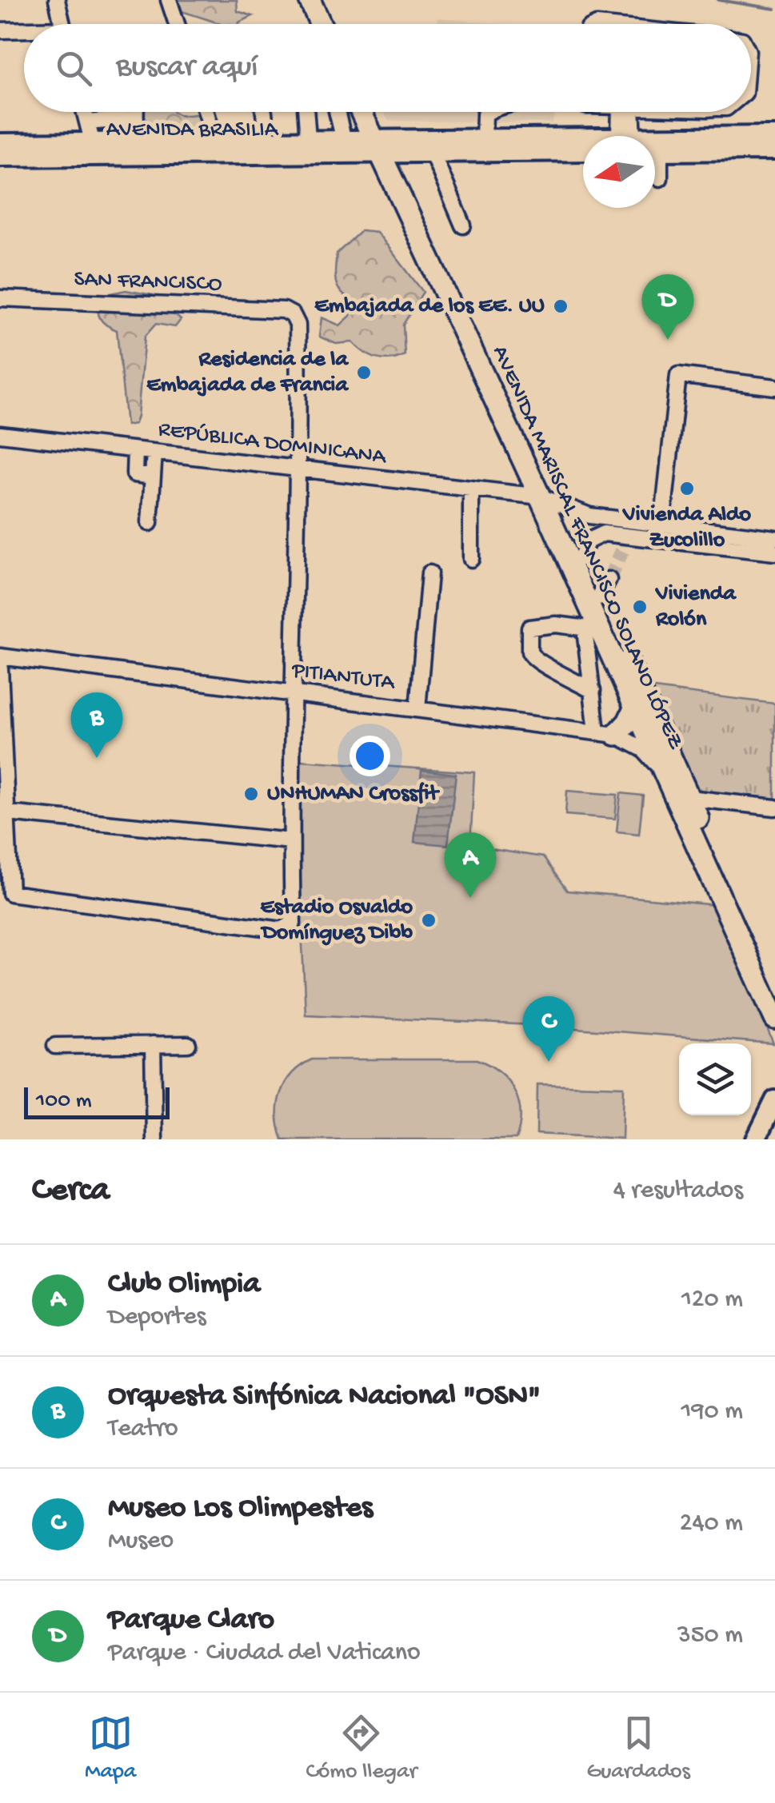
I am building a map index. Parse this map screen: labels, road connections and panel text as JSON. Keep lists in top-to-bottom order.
{
  "streets": {
    "highway": ["AVENIDA MARISCAL FRANCISCO SOLANO LÓPEZ"],
    "main road": ["AVENIDA BRASILIA"],
    "street": ["SAN FRANCISCO", "REPÚBLICA DOMINICANA", "PITIANTUTA"]
  },
  "crossings": [
    ["AVENIDA BRASILIA", "AVENIDA MARISCAL FRANCISCO SOLANO LÓPEZ"],
    ["SAN FRANCISCO", "REPÚBLICA DOMINICANA"],
    ["REPÚBLICA DOMINICANA", "AVENIDA MARISCAL FRANCISCO SOLANO LÓPEZ"],
    ["AVENIDA MARISCAL FRANCISCO SOLANO LÓPEZ", "PITIANTUTA"]
  ],
  "places": [
    "Embajada de los EE. UU",
    "Residencia de la Embajada de Francia",
    "Vivienda Aldo Zucolillo",
    "Vivienda Rolón",
    "UNHUMAN Crossfit",
    "Estadio Osvaldo Domínguez Dibb"
  ],
  "scale_bar": "100 m",
  "north": "left",
  "page": {
    "search": "Buscar aquí",
    "pins": [
      "D",
      "B",
      "A",
      "C"
    ],
    "scale": "100 m",
    "heading": ["Cerca", "4 resultados"],
    "list": [
      {
        "mark": "A",
        "name": "Club Olimpia",
        "note": "Deportes",
        "value": "120 m"
      },
      {
        "mark": "B",
        "name": "Orquesta Sinfónica Nacional \"OSN\"",
        "note": "Teatro",
        "value": "190 m"
      },
      {
        "mark": "C",
        "name": "Museo Los Olimpestes",
        "note": "Museo",
        "value": "240 m"
      },
      {
        "mark": "D",
        "name": "Parque Claro",
        "note": "Parque · Ciudad del Vaticano",
        "value": "350 m"
      }
    ],
    "nav": ["Mapa", "Cómo llegar", "Guardados"]
  }
}
